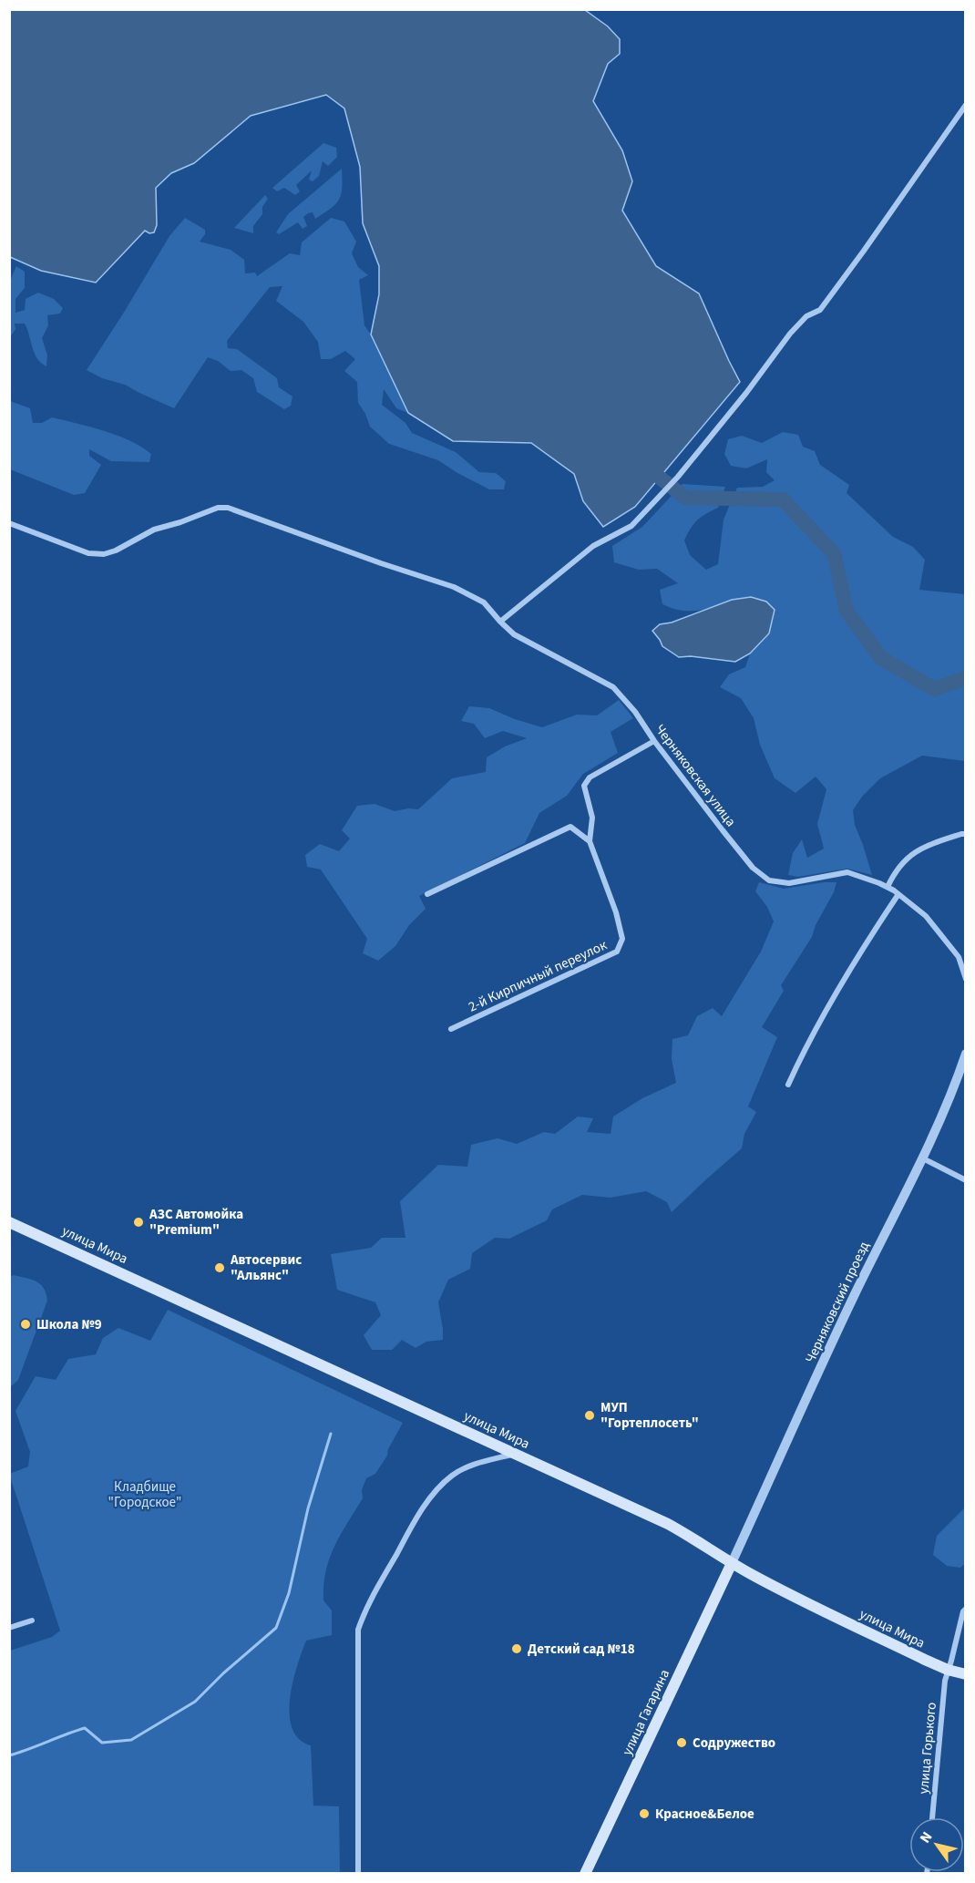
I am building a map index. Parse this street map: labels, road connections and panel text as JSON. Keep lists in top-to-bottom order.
{
  "streets": {
    "main road": ["улица Мира", "улица Гагарина"],
    "street": [
      "Черняковская улица",
      "2-й Кирпичный переулок",
      "Черняковский проезд",
      "улица Горького"
    ]
  },
  "crossings": [
    ["улица Мира", "Черняковский проезд"],
    ["улица Мира", "улица Гагарина"],
    ["улица Мира", "улица Горького"],
    ["Черняковский проезд", "улица Гагарина"]
  ],
  "parks": ["Кладбище \"Городское\""],
  "places": [
    "АЗС Автомойка \"Premium\"",
    "Автосервис \"Альянс\"",
    "Школа №9",
    "МУП \"Гортеплосеть\"",
    "Детский сад №18",
    "Содружество",
    "Красное&Белое"
  ],
  "north": "top left"
}
